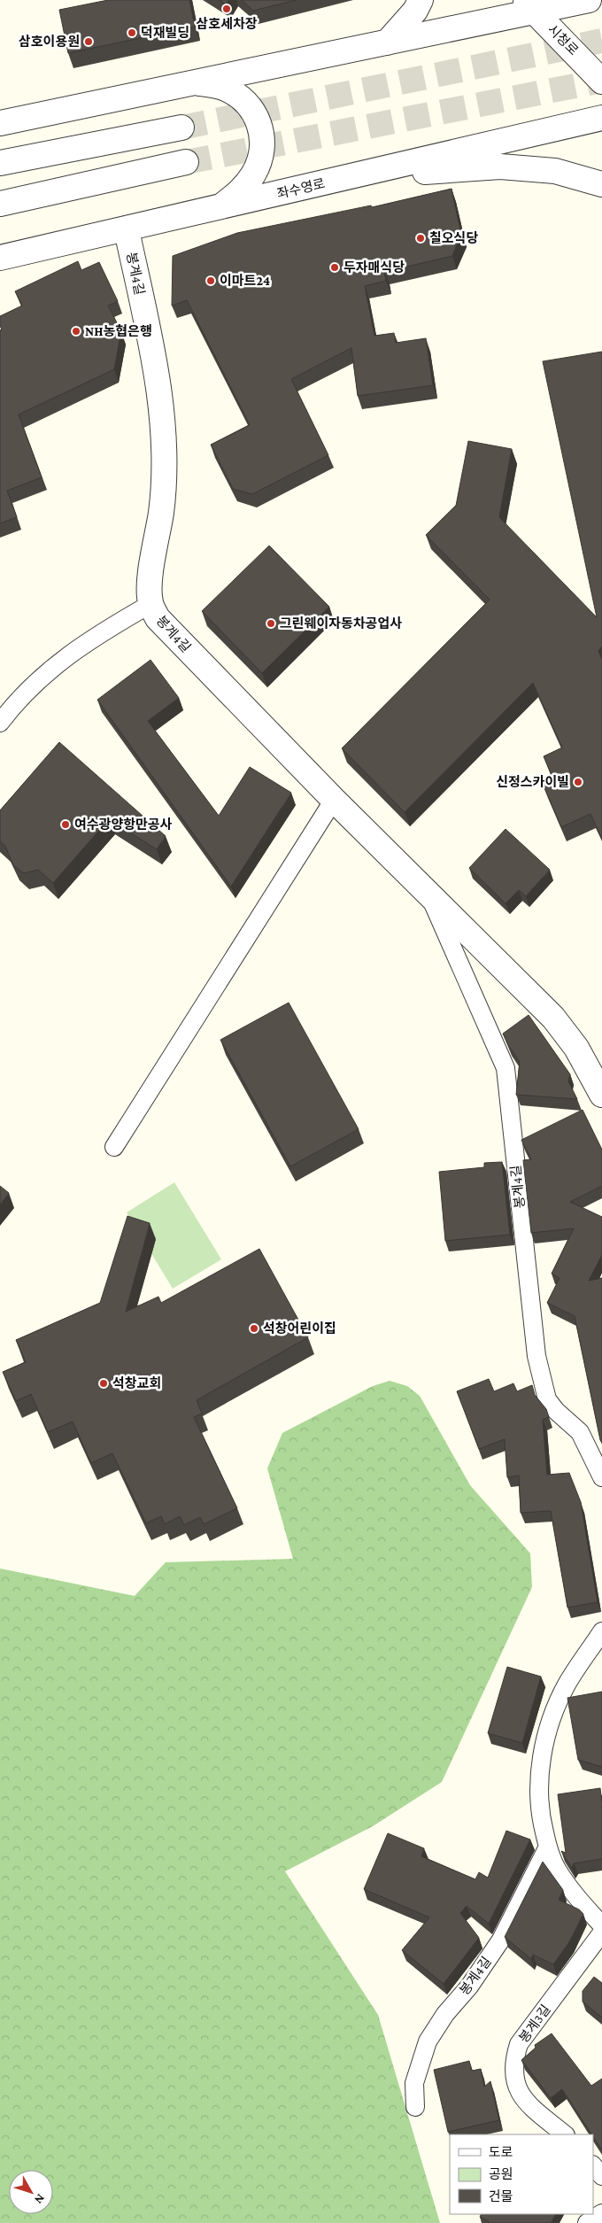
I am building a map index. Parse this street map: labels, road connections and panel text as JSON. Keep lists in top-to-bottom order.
{
  "streets": {
    "street": ["시청로", "좌수영로", "봉계4길"],
    "lane": ["봉계3길"]
  },
  "crossings": [
    ["좌수영로", "봉계4길"]
  ],
  "places": [
    "삼호세차장",
    "덕재빌딩",
    "삼호이용원",
    "칠오식당",
    "두자매식당",
    "이마트24",
    "NH농협은행",
    "그린웨이자동차공업사",
    "신정스카이빌",
    "여수광양항만공사",
    "석창어린이집",
    "석창교회"
  ],
  "legend": ["도로", "공원", "건물"],
  "north": "bottom right"
}
